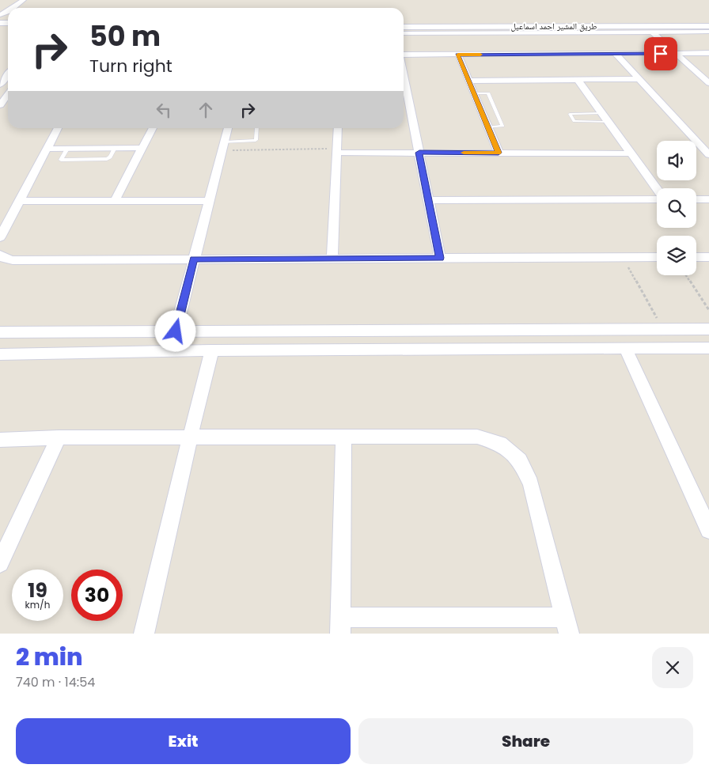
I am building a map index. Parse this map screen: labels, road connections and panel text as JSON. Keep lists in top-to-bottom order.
{
  "streets": {
    "street": ["طريق المشير احمد اسماعيل"]
  },
  "page": {
    "turn": ["50 m", "Turn right"],
    "speed": "19 km/h",
    "limit": "30",
    "heading": ["2 min", "740 m · 14:54"],
    "buttons": ["Exit", "Share"]
  }
}
